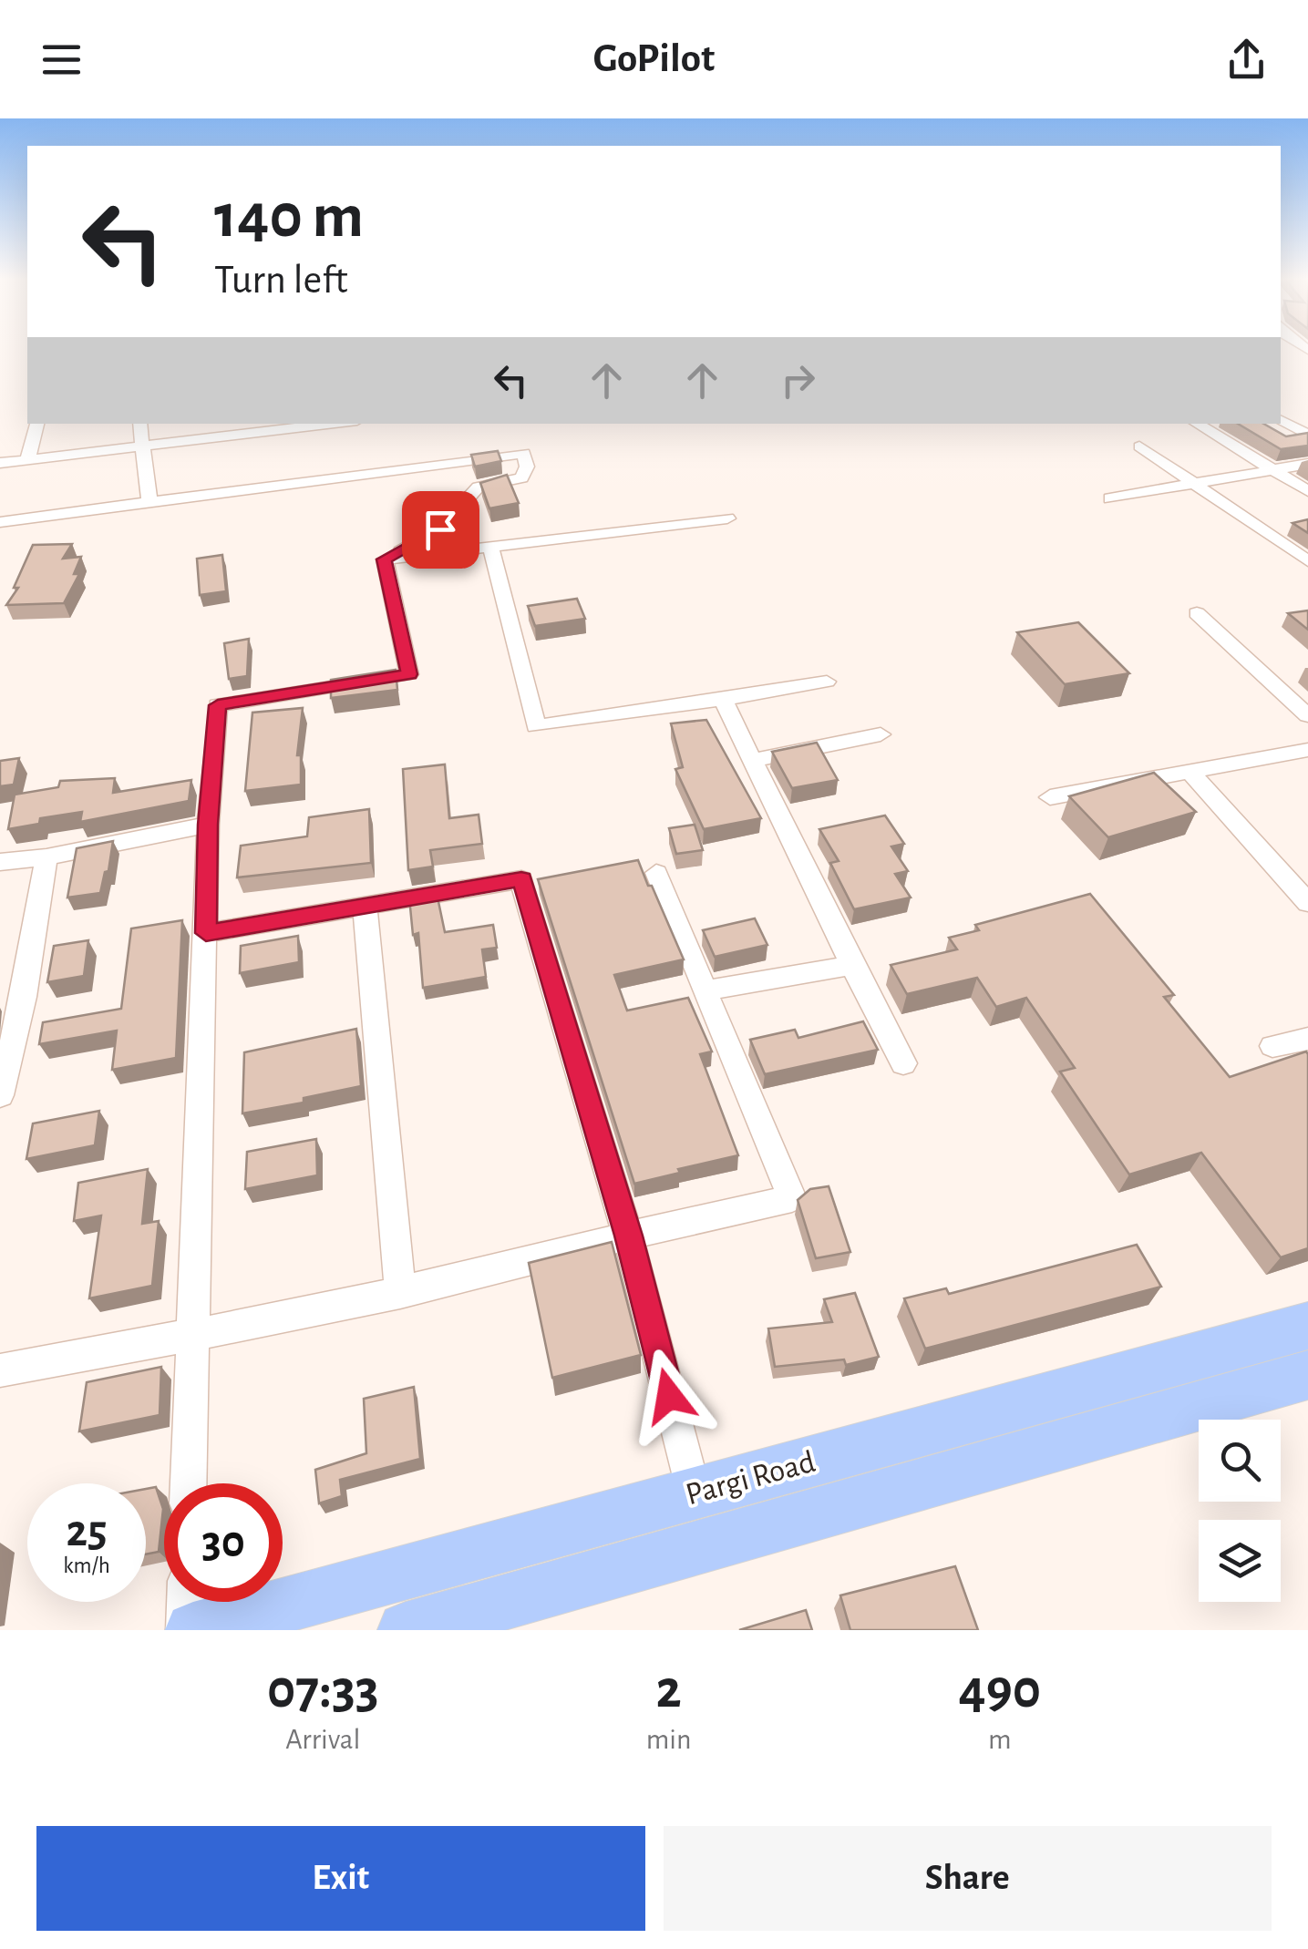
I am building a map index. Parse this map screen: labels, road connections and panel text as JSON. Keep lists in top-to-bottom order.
{
  "streets": {
    "main road": ["Pargi Road"]
  },
  "page": {
    "header": "GoPilot",
    "turn": ["140 m", "Turn left"],
    "speed": "25 km/h",
    "limit": "30",
    "eta": [
      "07:33",
      "Arrival",
      "2",
      "min",
      "490",
      "m"
    ],
    "buttons": ["Exit", "Share"]
  }
}
